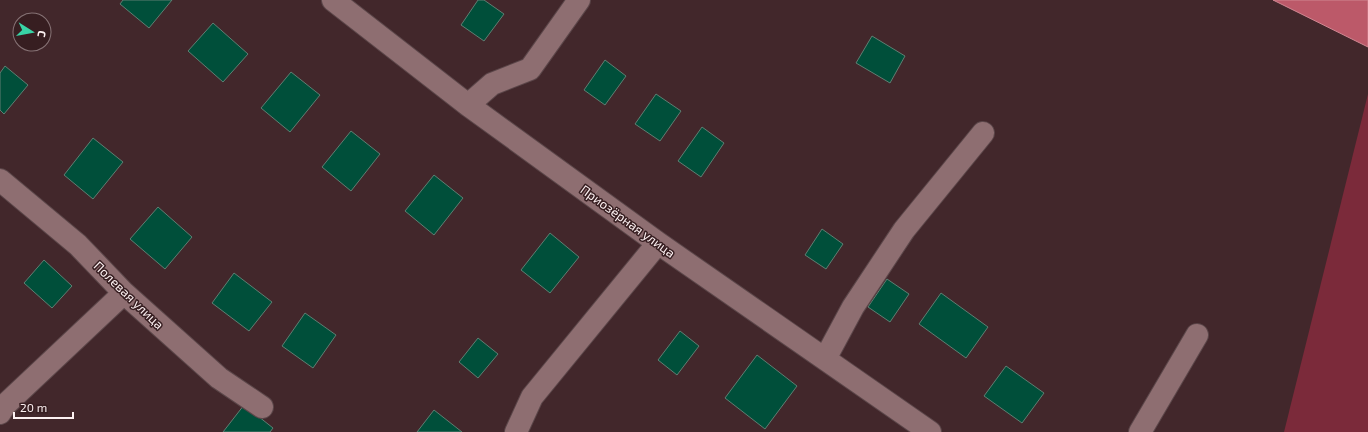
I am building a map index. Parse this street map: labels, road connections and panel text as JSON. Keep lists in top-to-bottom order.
{
  "streets": {
    "street": ["Приозёрная улица", "Полевая улица"]
  },
  "scale_bar": "20 m",
  "north": "right"
}
